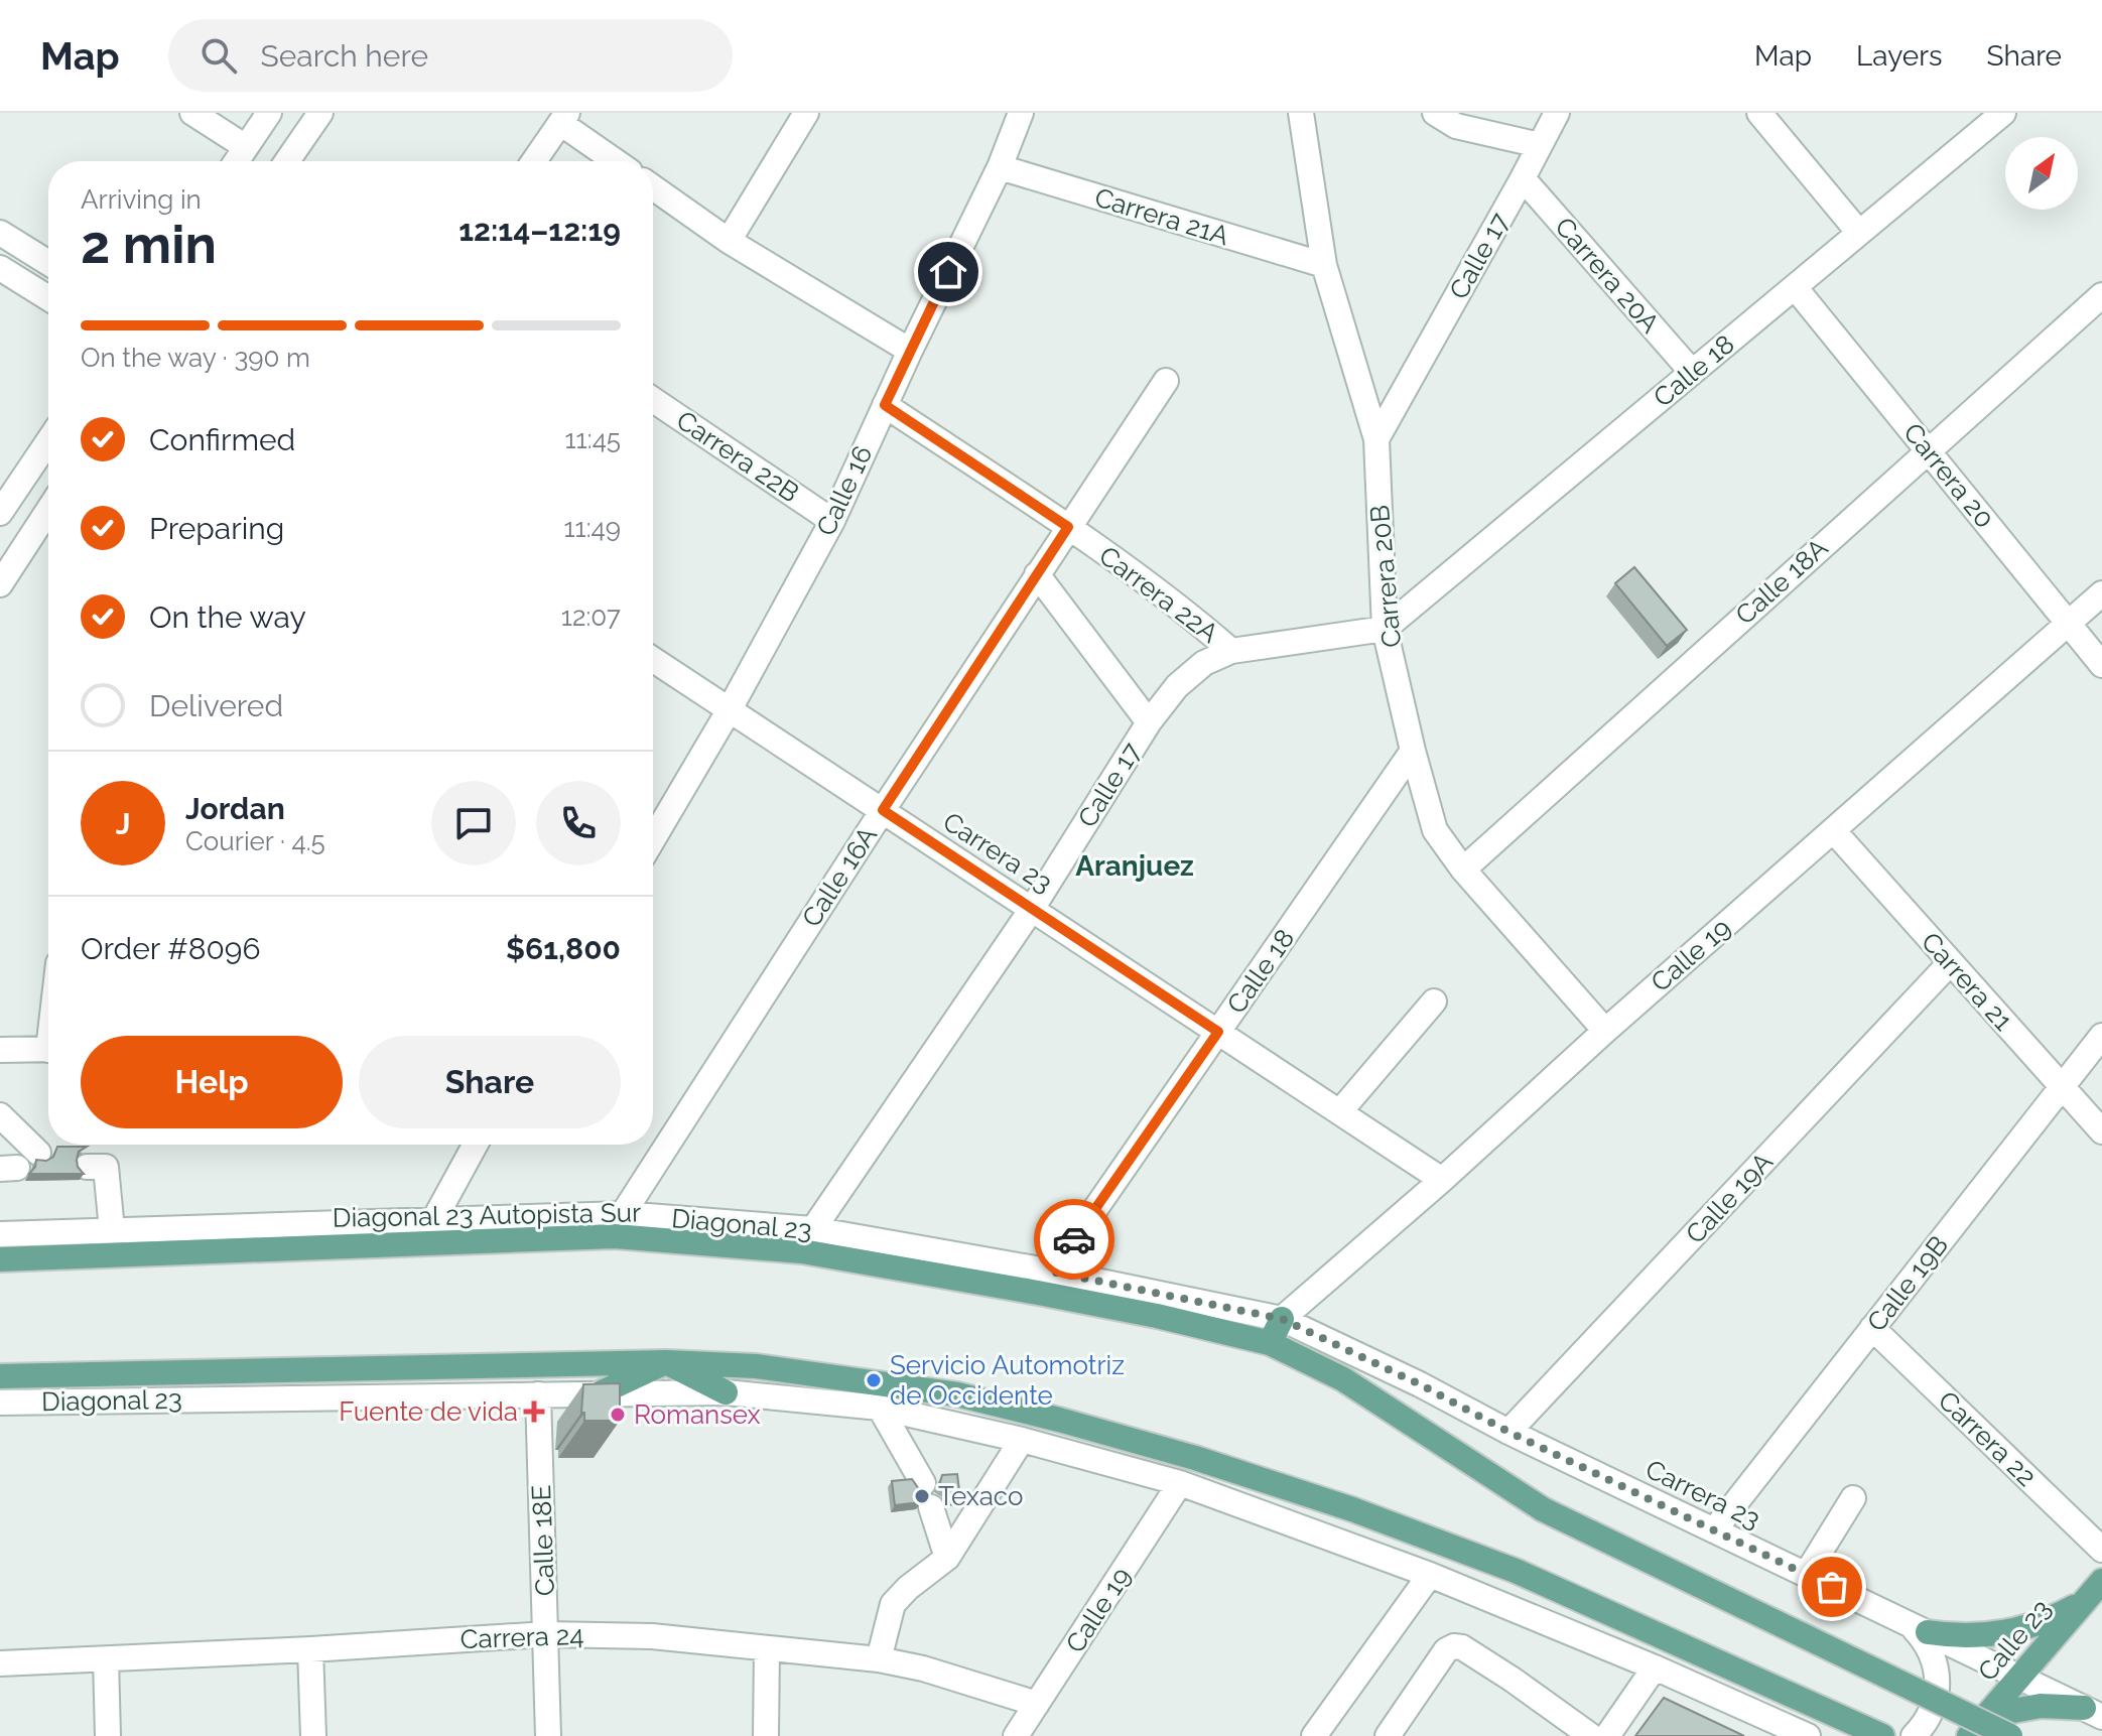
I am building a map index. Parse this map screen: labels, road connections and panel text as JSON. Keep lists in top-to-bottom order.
{
  "streets": {
    "main road": ["Diagonal 23 Autopista Sur", "Calle 23"],
    "street": [
      "Carrera 21A",
      "Calle 17",
      "Carrera 20A",
      "Calle 18",
      "Carrera 22B",
      "Carrera 20",
      "Calle 16",
      "Carrera 20B",
      "Calle 18A",
      "Carrera 22A",
      "Carrera 23",
      "Calle 16A",
      "Calle 19",
      "Carrera 21",
      "Calle 19A",
      "Diagonal 23",
      "Calle 19B",
      "Carrera 22",
      "Calle 18E",
      "Carrera 24"
    ]
  },
  "crossings": [
    ["Carrera 21A", "Calle 16"],
    ["Carrera 21A", "Carrera 20B"],
    ["Calle 17", "Carrera 20A"],
    ["Calle 17", "Calle 18"],
    ["Calle 17", "Carrera 20B"],
    ["Calle 17", "Carrera 22A"],
    ["Calle 17", "Carrera 23"],
    ["Calle 17", "Diagonal 23"],
    ["Carrera 20A", "Calle 18"],
    ["Calle 18", "Carrera 20"],
    ["Calle 18", "Carrera 20B"],
    ["Calle 18", "Carrera 23"],
    ["Calle 18", "Diagonal 23"],
    ["Carrera 22B", "Calle 16"],
    ["Carrera 20", "Calle 18A"],
    ["Carrera 20", "Calle 19"],
    ["Calle 16", "Carrera 22A"],
    ["Calle 16", "Carrera 23"],
    ["Carrera 20B", "Calle 18A"],
    ["Carrera 20B", "Calle 19"],
    ["Carrera 22A", "Calle 16A"],
    ["Carrera 23", "Calle 16A"],
    ["Carrera 23", "Calle 19"],
    ["Carrera 23", "Calle 19A"],
    ["Carrera 23", "Diagonal 23"],
    ["Carrera 23", "Calle 19B"],
    ["Carrera 23", "Calle 23"],
    ["Calle 16A", "Diagonal 23"],
    ["Calle 19", "Carrera 21"],
    ["Calle 19", "Diagonal 23"],
    ["Calle 19", "Carrera 24"],
    ["Carrera 21", "Calle 19A"],
    ["Carrera 21", "Calle 19B"],
    ["Diagonal 23", "Calle 18E"],
    ["Calle 19B", "Carrera 22"],
    ["Calle 18E", "Carrera 24"]
  ],
  "districts": ["Aranjuez"],
  "places": {
    "other": ["Servicio Automotriz de Occidente", "Romansex", "Texaco"],
    "health": ["Fuente de vida"]
  },
  "north": "top right",
  "page": {
    "header": "Map",
    "search": "Search here",
    "nav": ["Map", "Layers", "Share"],
    "heading": ["2 min", "Arriving in", "12:14–12:19"],
    "panel": [
      "Jordan",
      "Courier · 4.5",
      "Order #8096",
      "$61,800"
    ],
    "bar": "On the way · 390 m",
    "list": [
      ["Confirmed", "11:45"],
      ["Preparing", "11:49"],
      ["On the way", "12:07"],
      "Delivered"
    ],
    "round": "J",
    "buttons": ["Help", "Share"]
  }
}
